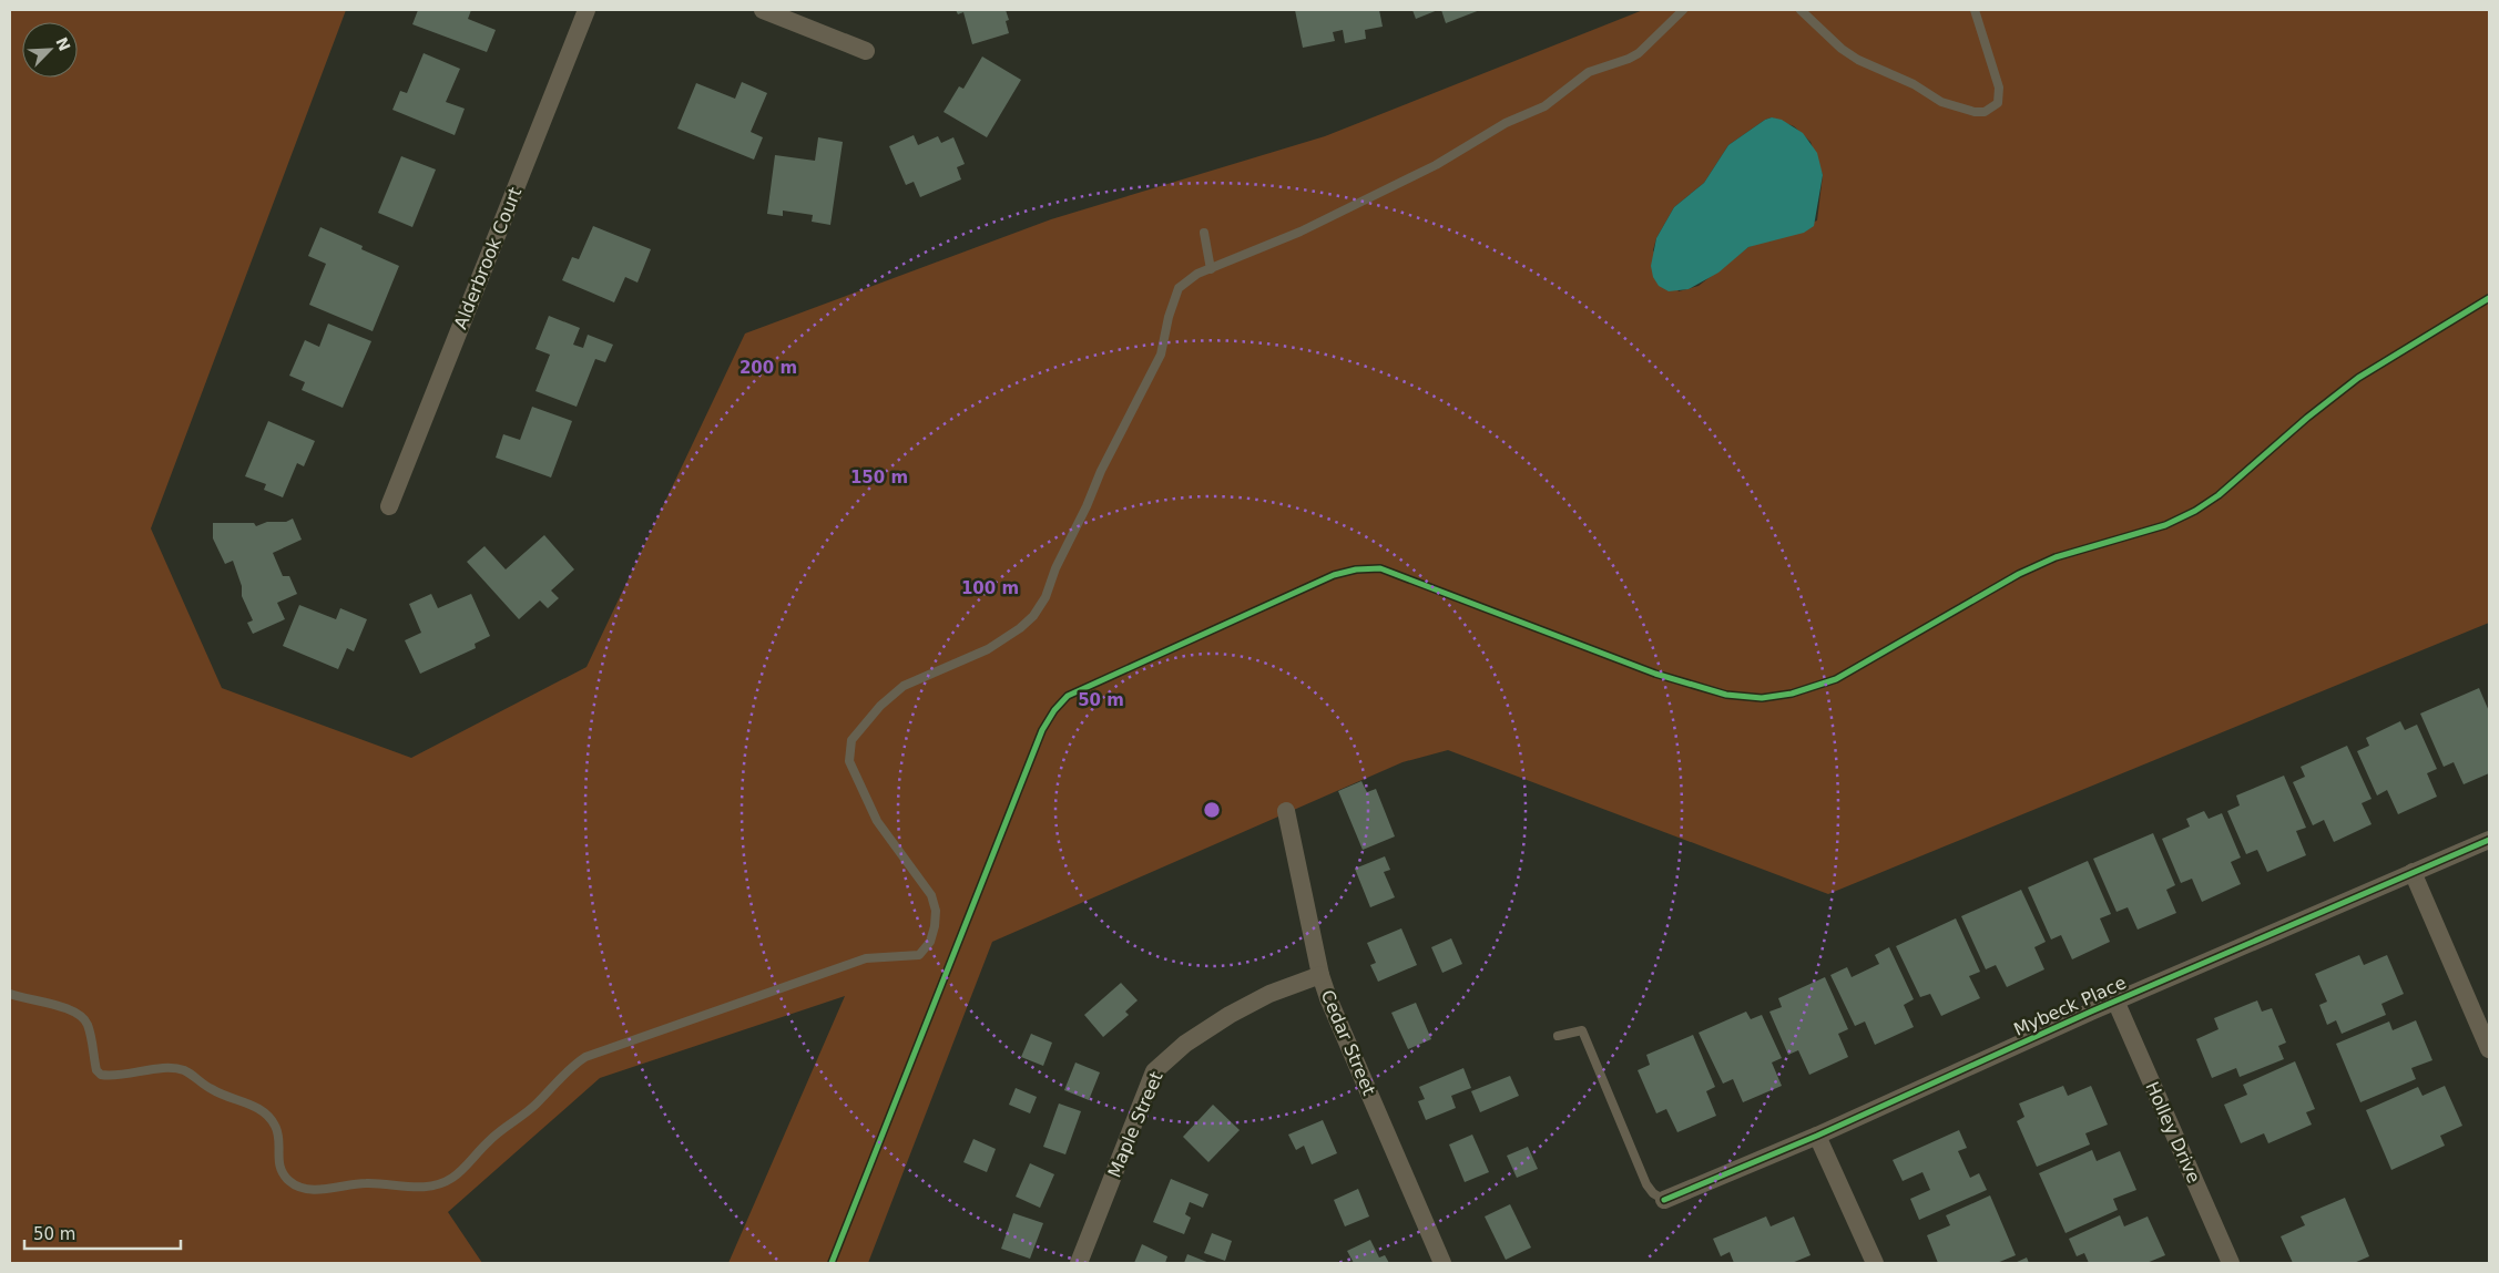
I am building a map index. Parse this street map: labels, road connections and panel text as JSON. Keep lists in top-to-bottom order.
{
  "streets": {
    "street": [
      "Alderbrook Court",
      "Mybeck Place",
      "Cedar Street",
      "Maple Street",
      "Holley Drive"
    ]
  },
  "crossings": [
    ["Mybeck Place", "Holley Drive"],
    ["Cedar Street", "Maple Street"]
  ],
  "scale_bar": "50 m",
  "north": "top right",
  "rings": [
    "200 m",
    "150 m",
    "100 m",
    "50 m"
  ]
}
